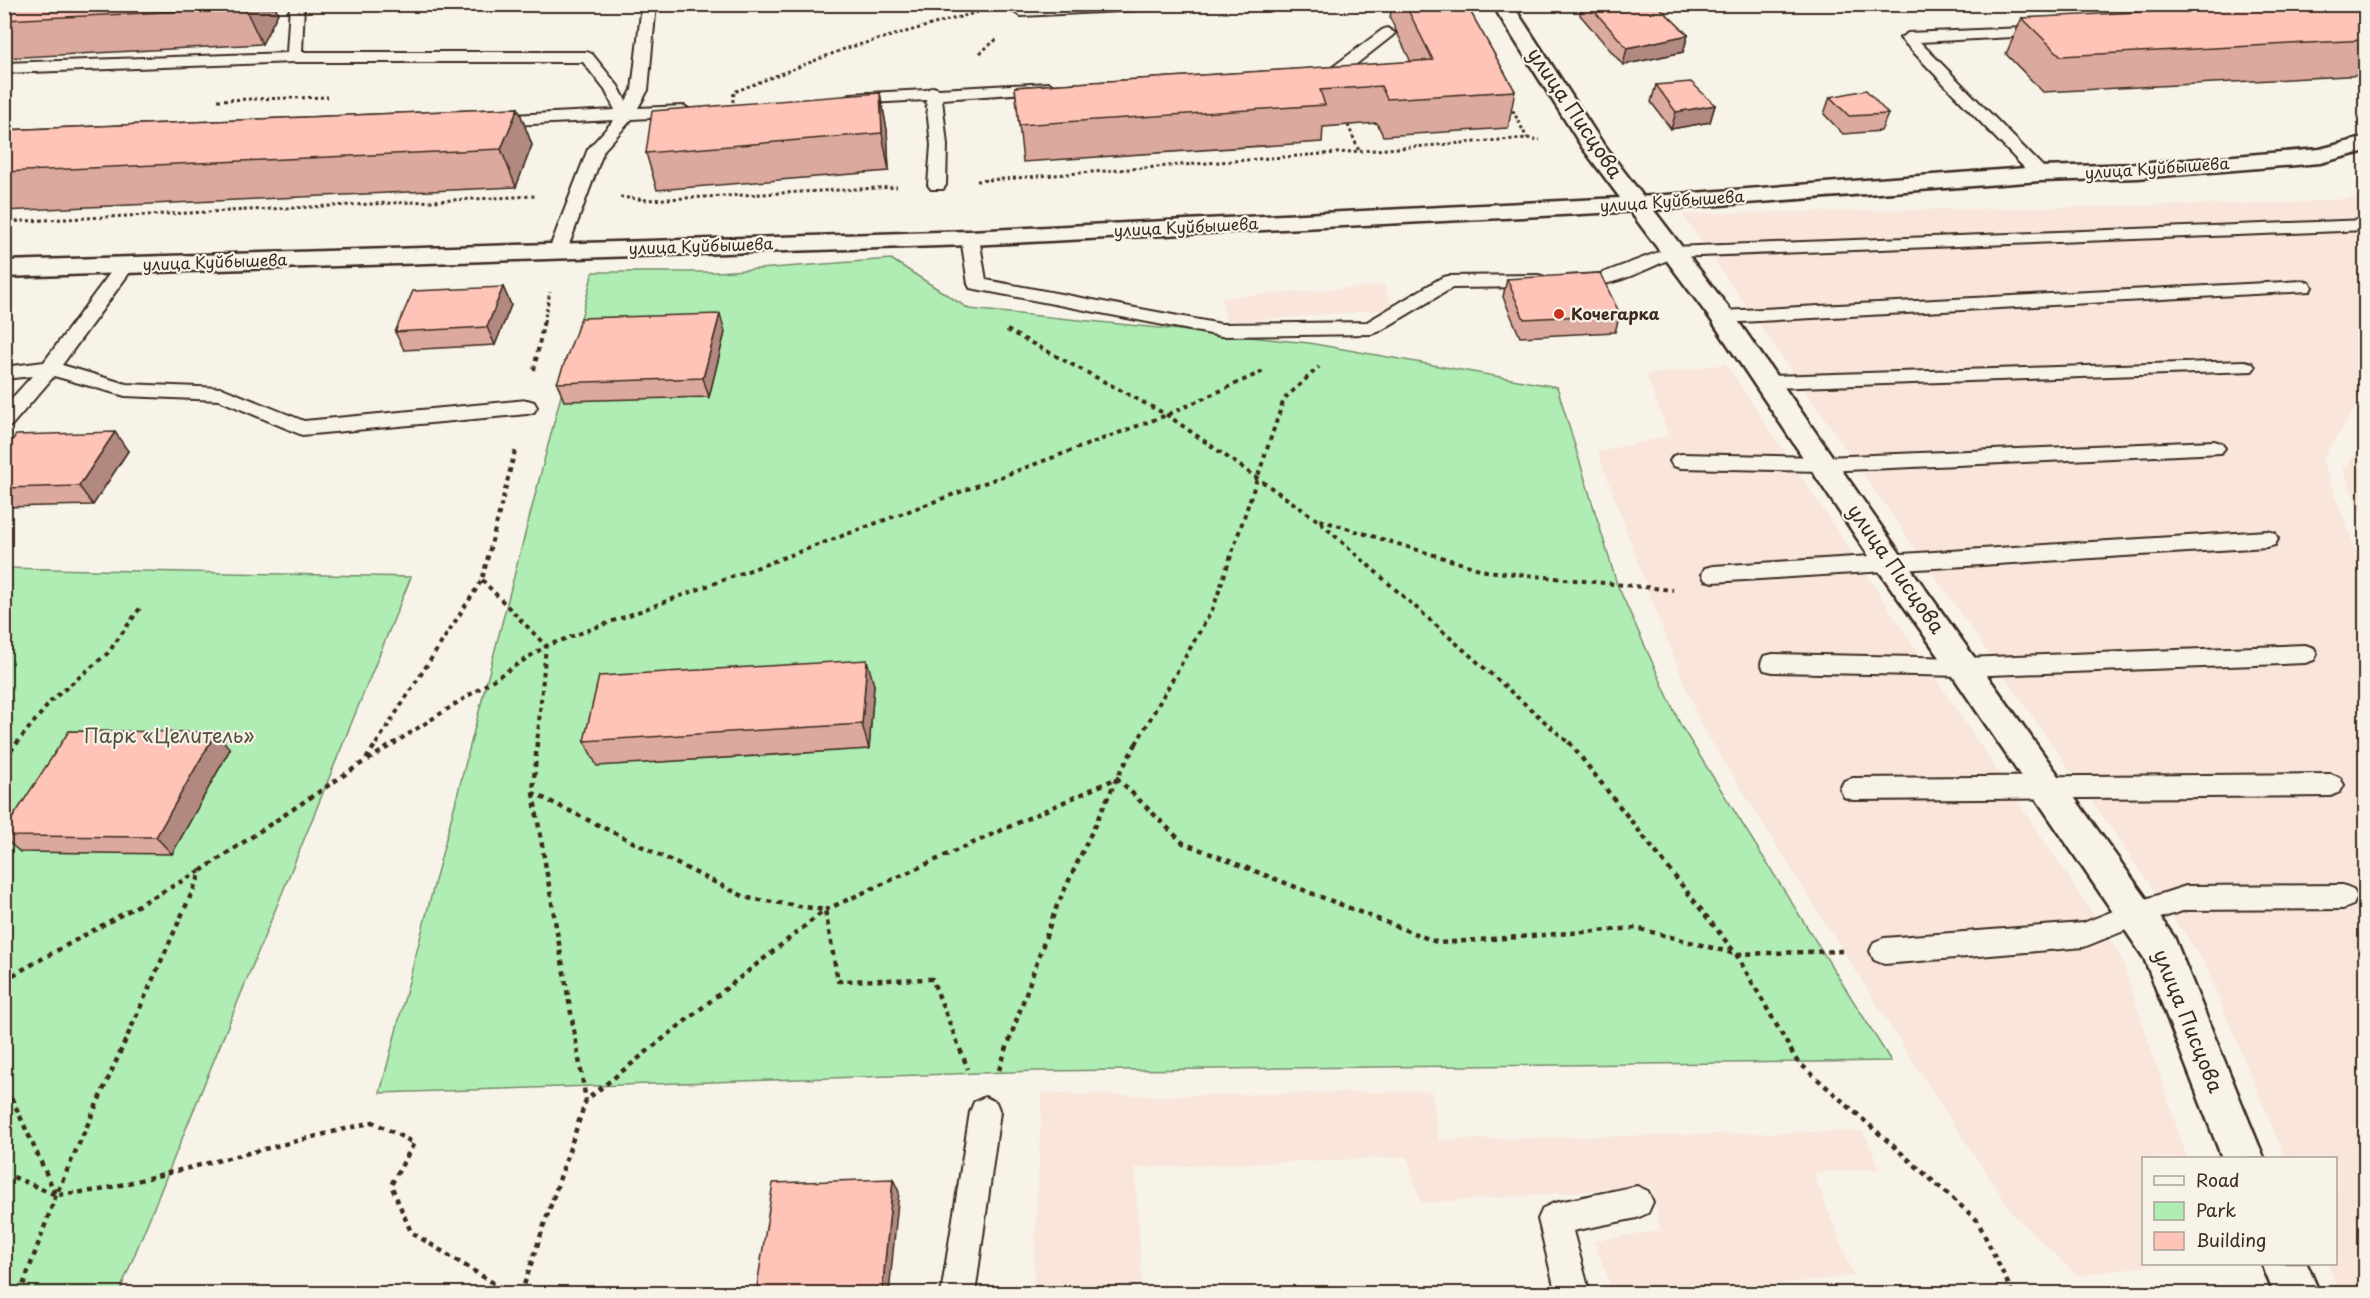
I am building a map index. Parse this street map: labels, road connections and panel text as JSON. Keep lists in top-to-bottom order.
{
  "streets": {
    "main road": ["улица Писцова", "улица Куйбышева"]
  },
  "crossings": [
    ["улица Писцова", "улица Куйбышева"]
  ],
  "parks": ["Парк «Целитель»"],
  "places": ["Кочегарка"],
  "legend": ["Road", "Park", "Building"]
}
